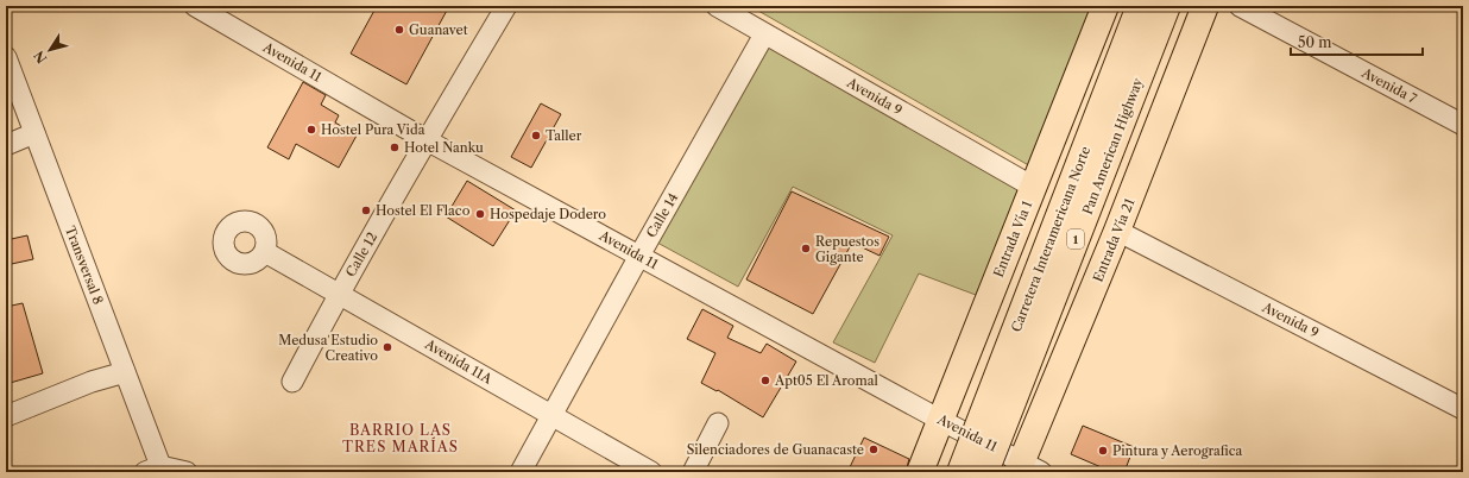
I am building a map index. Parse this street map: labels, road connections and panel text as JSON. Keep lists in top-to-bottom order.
{
  "streets": {
    "main road": [
      "Pan American Highway",
      "Entrada Vía 1",
      "Carretera Interamericana Norte",
      "1",
      "Entrada Vía 21"
    ],
    "street": [
      "Avenida 11",
      "Avenida 7",
      "Avenida 9",
      "Calle 14",
      "Calle 12",
      "Transversal 8",
      "Avenida 11A"
    ]
  },
  "crossings": [
    ["Avenida 11", "Calle 14"],
    ["Avenida 11", "Entrada Vía 1"],
    ["Avenida 11", "Entrada Vía 21"],
    ["Avenida 11", "Calle 12"],
    ["Avenida 9", "Calle 14"],
    ["Avenida 9", "Entrada Vía 1"],
    ["Avenida 9", "Entrada Vía 21"],
    ["Calle 14", "Avenida 11A"],
    ["Calle 12", "Avenida 11A"]
  ],
  "districts": ["BARRIO LAS TRES MARÍAS"],
  "places": [
    "Guanavet",
    "Hostel Pura Vida",
    "Taller",
    "Hotel Nanku",
    "Hostel El Flaco",
    "Hospedaje Dodero",
    "Repuestos Gigante",
    "Medusa Estudio Creativo",
    "Apt05 El Aromal",
    "Silenciadores de Guanacaste",
    "Pintura y Aerografica"
  ],
  "scale_bar": "50 m",
  "north": "bottom left"
}
